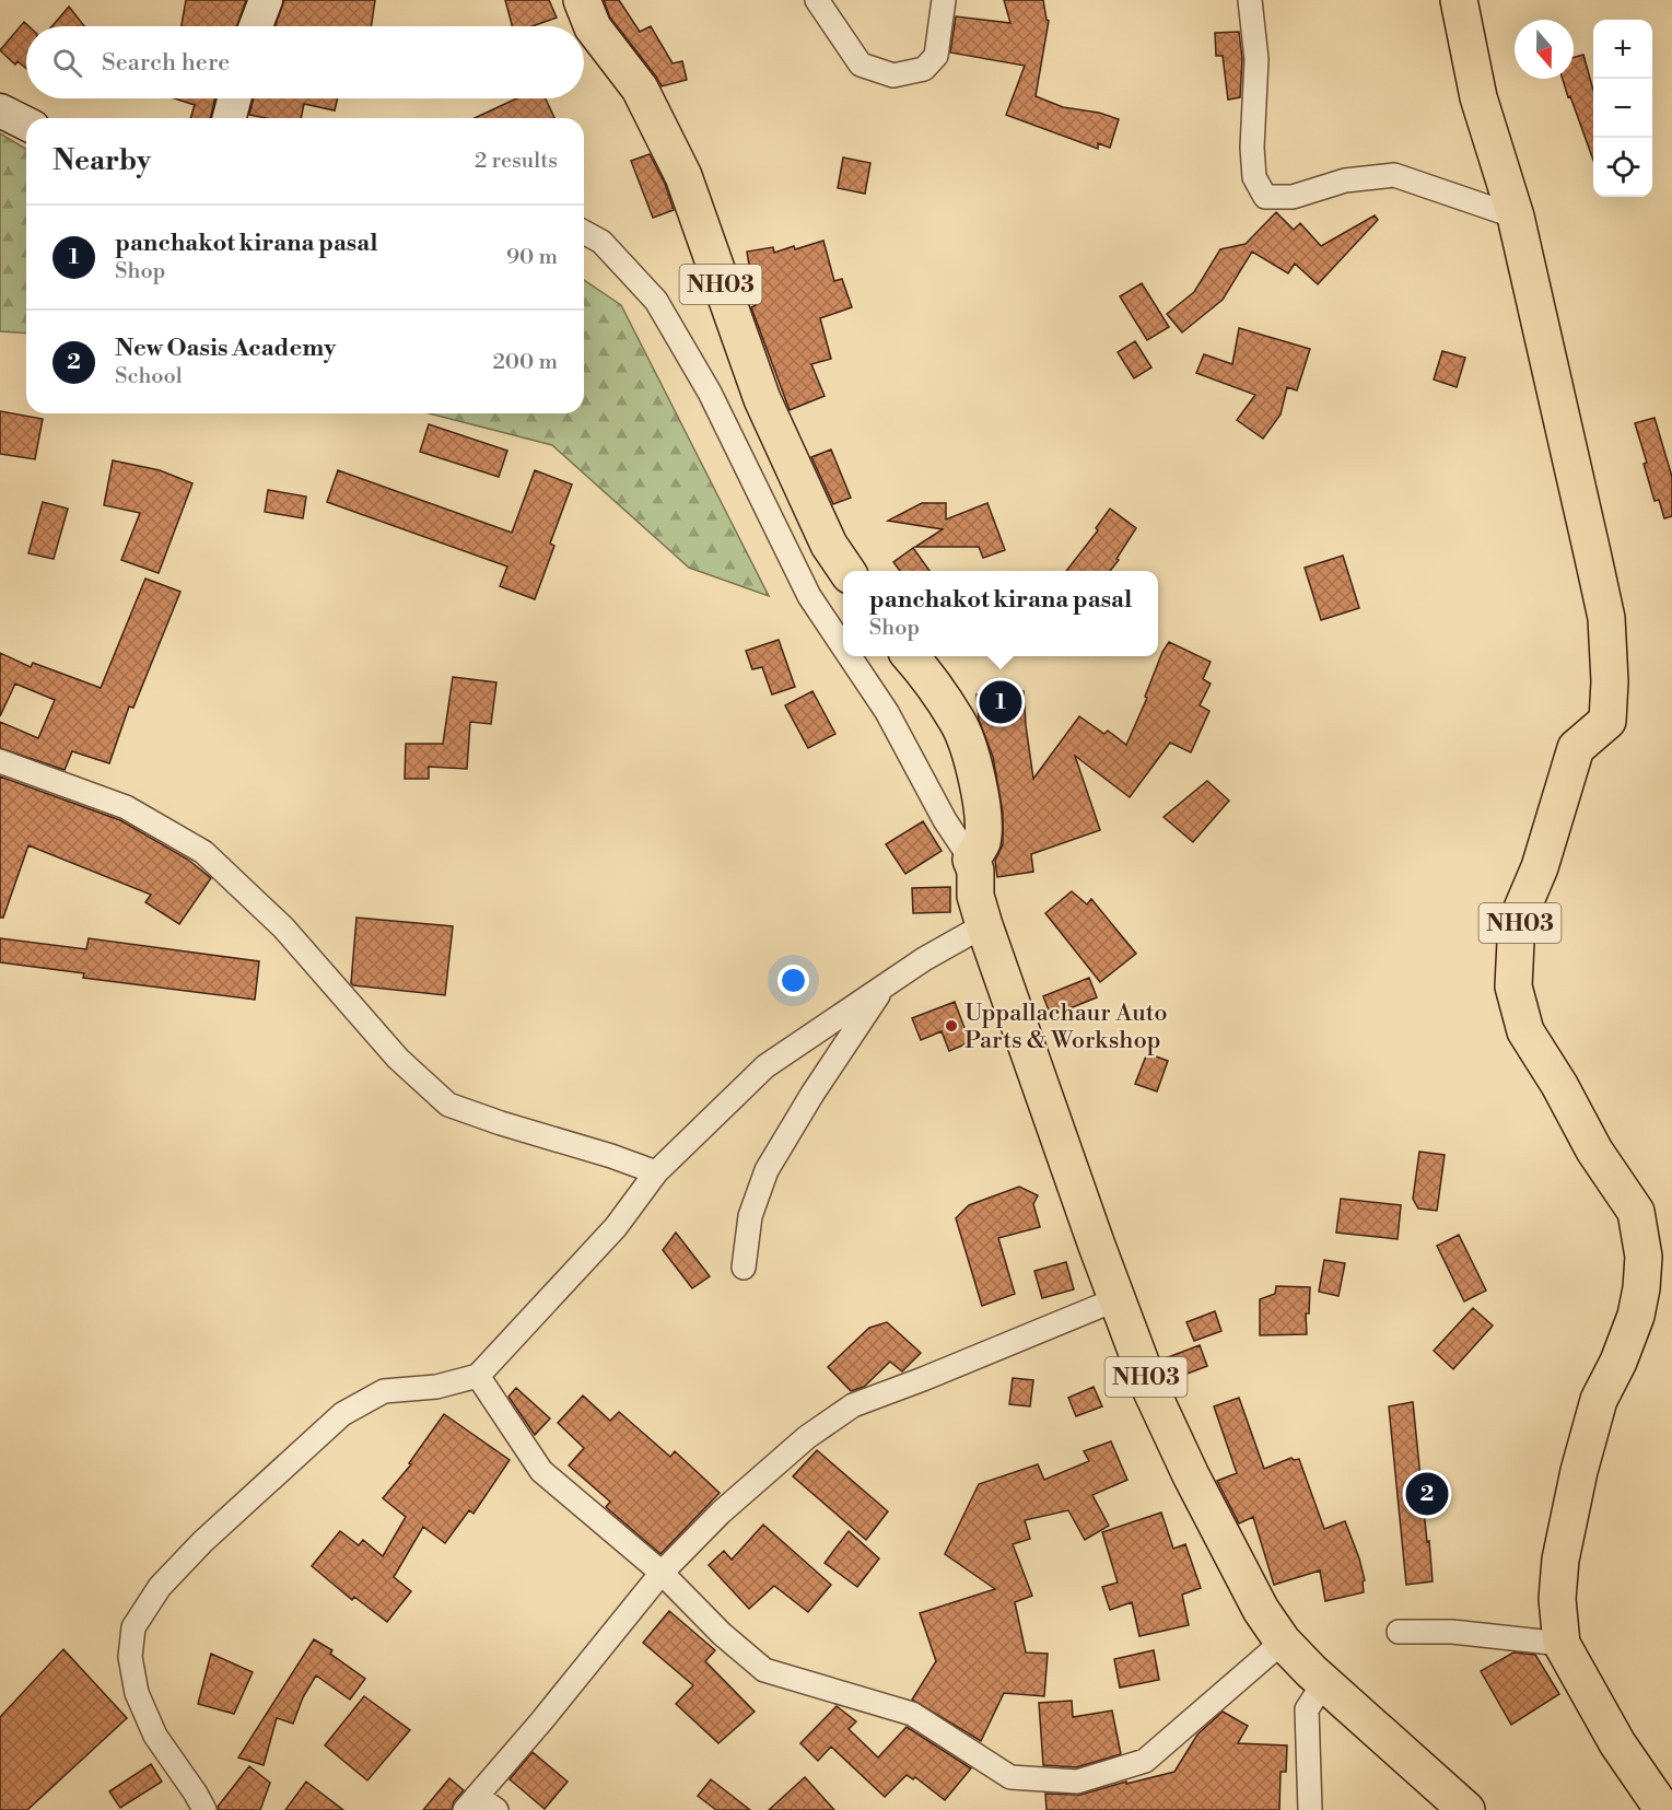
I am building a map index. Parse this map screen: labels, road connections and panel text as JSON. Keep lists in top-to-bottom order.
{
  "streets": {
    "main road": ["NH03"]
  },
  "places": ["Uppallachaur Auto Parts & Workshop"],
  "north": "bottom",
  "page": {
    "map_buttons": ["+", "−"],
    "search": "Search here",
    "heading": ["Nearby", "2 results"],
    "list": [
      {
        "mark": "1",
        "name": "panchakot kirana pasal",
        "note": "Shop",
        "value": "90 m"
      },
      {
        "mark": "2",
        "name": "New Oasis Academy",
        "note": "School",
        "value": "200 m"
      }
    ],
    "popup": ["panchakot kirana pasal", "Shop"],
    "pins": ["1", "2"]
  }
}
